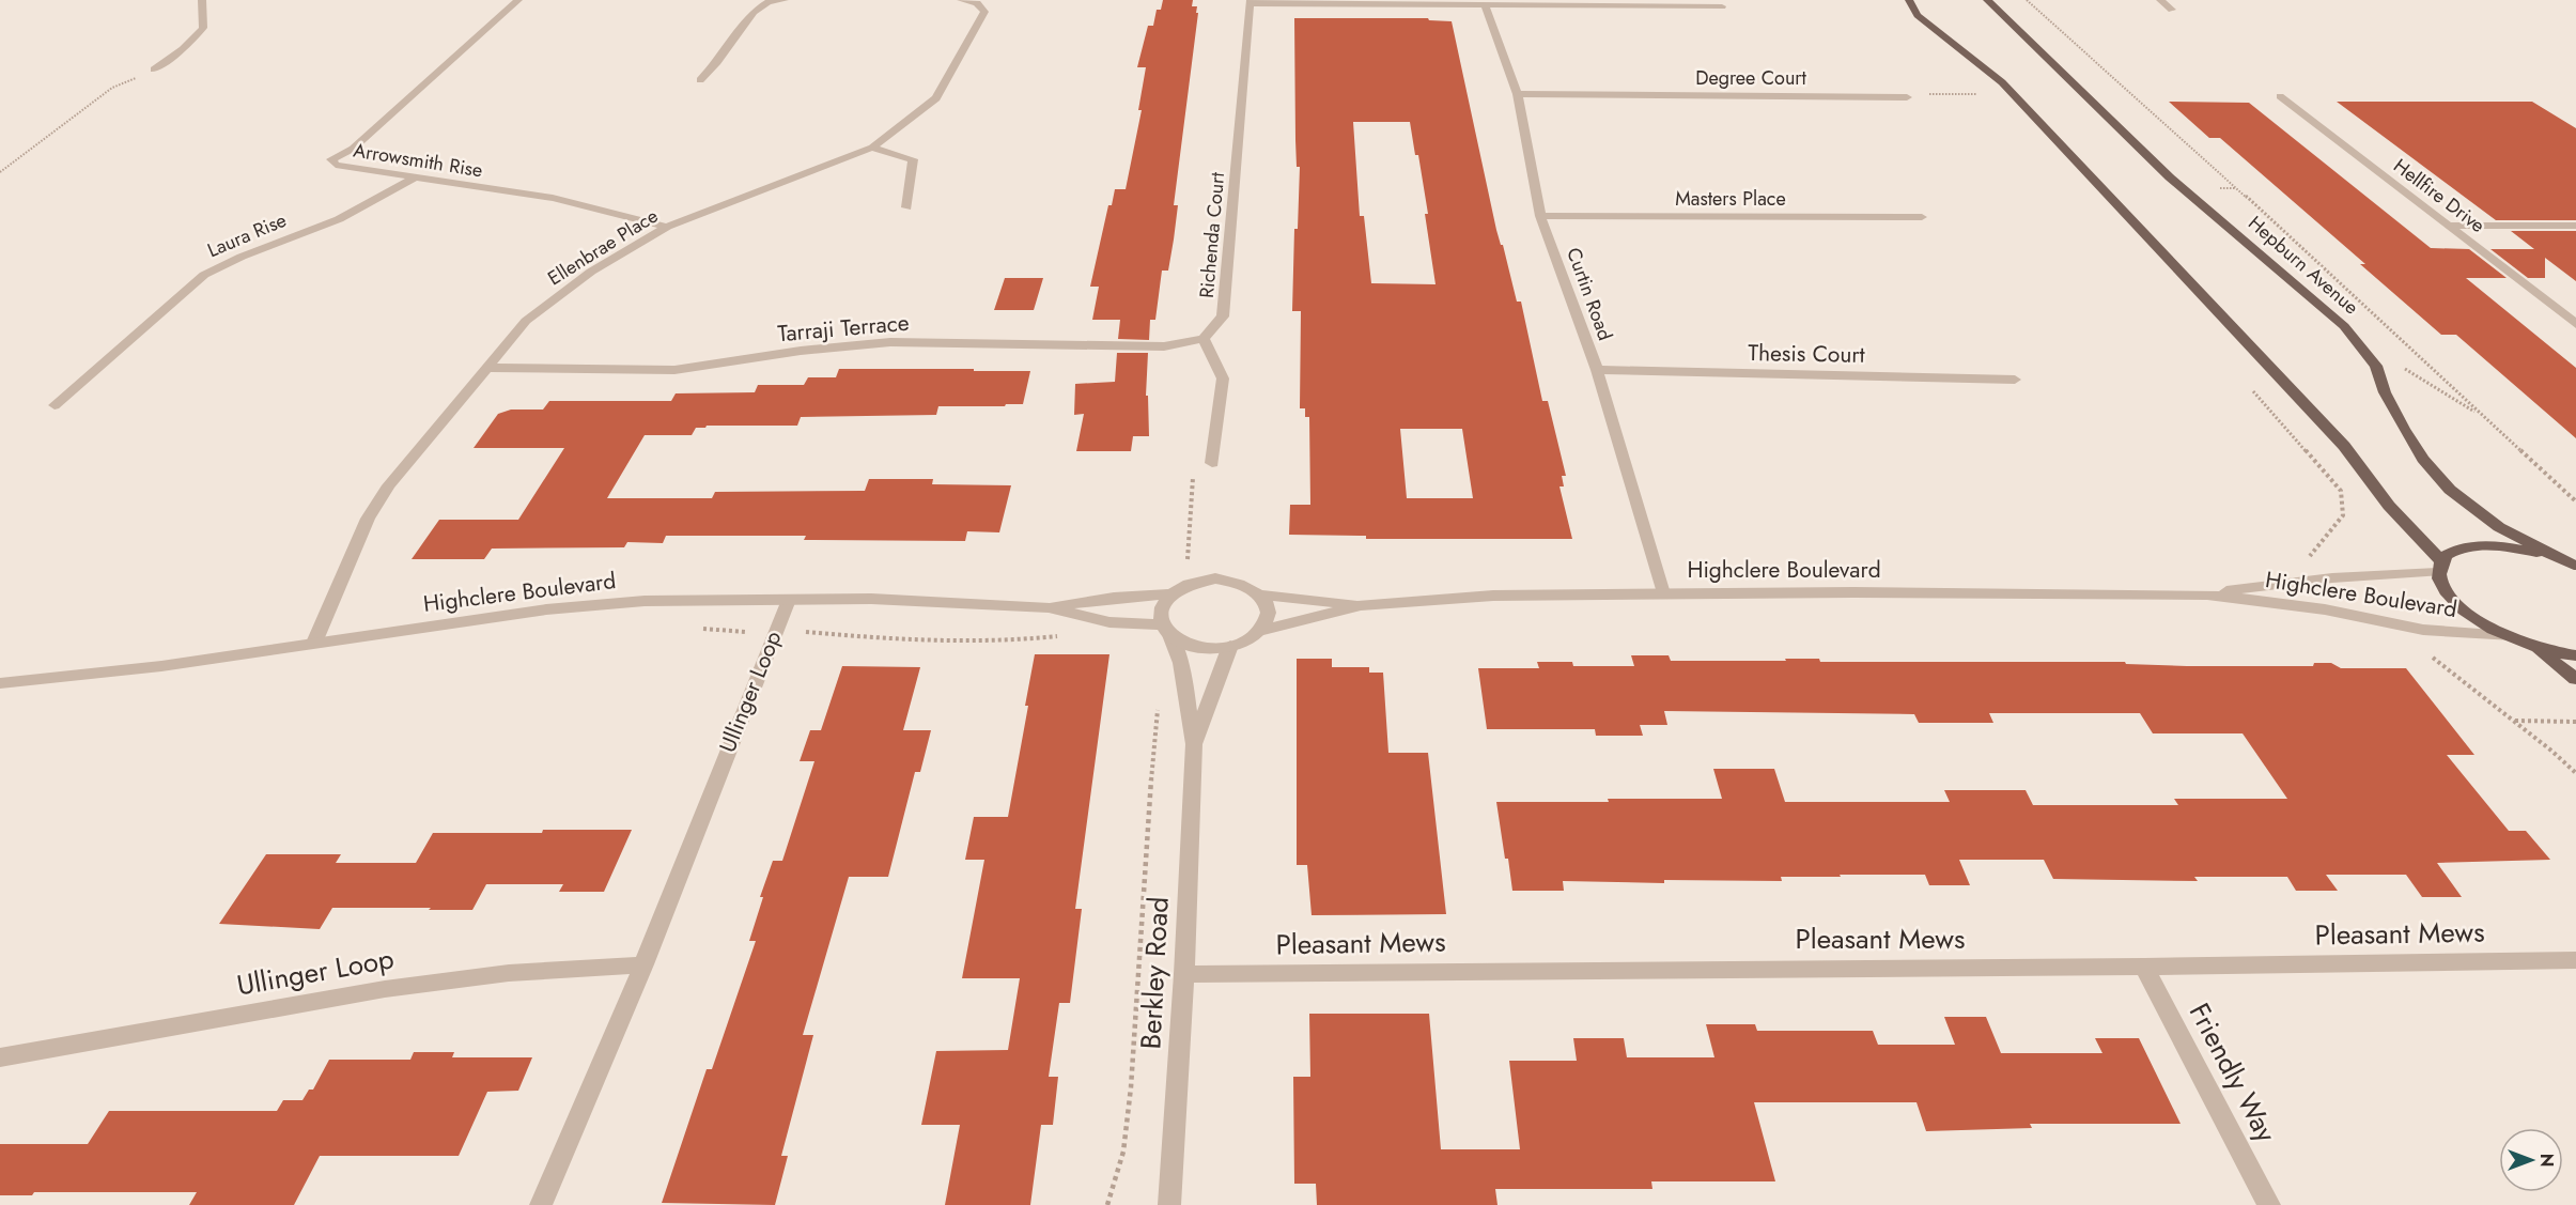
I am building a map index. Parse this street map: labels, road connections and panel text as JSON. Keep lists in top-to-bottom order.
{
  "streets": {
    "main road": ["Hepburn Avenue"],
    "street": [
      "Degree Court",
      "Arrowsmith Rise",
      "Hellfire Drive",
      "Masters Place",
      "Laura Rise",
      "Richenda Court",
      "Ellenbrae Place",
      "Curtin Road",
      "Tarraji Terrace",
      "Thesis Court",
      "Highclere Boulevard",
      "Ullinger Loop",
      "Pleasant Mews",
      "Berkley Road",
      "Friendly Way"
    ]
  },
  "crossings": [
    ["Degree Court", "Curtin Road"],
    ["Arrowsmith Rise", "Laura Rise"],
    ["Arrowsmith Rise", "Ellenbrae Place"],
    ["Masters Place", "Curtin Road"],
    ["Richenda Court", "Tarraji Terrace"],
    ["Ellenbrae Place", "Tarraji Terrace"],
    ["Ellenbrae Place", "Highclere Boulevard"],
    ["Hepburn Avenue", "Highclere Boulevard"],
    ["Curtin Road", "Thesis Court"],
    ["Curtin Road", "Highclere Boulevard"],
    ["Highclere Boulevard", "Ullinger Loop"],
    ["Highclere Boulevard", "Berkley Road"],
    ["Pleasant Mews", "Berkley Road"],
    ["Pleasant Mews", "Friendly Way"]
  ],
  "north": "right"
}
